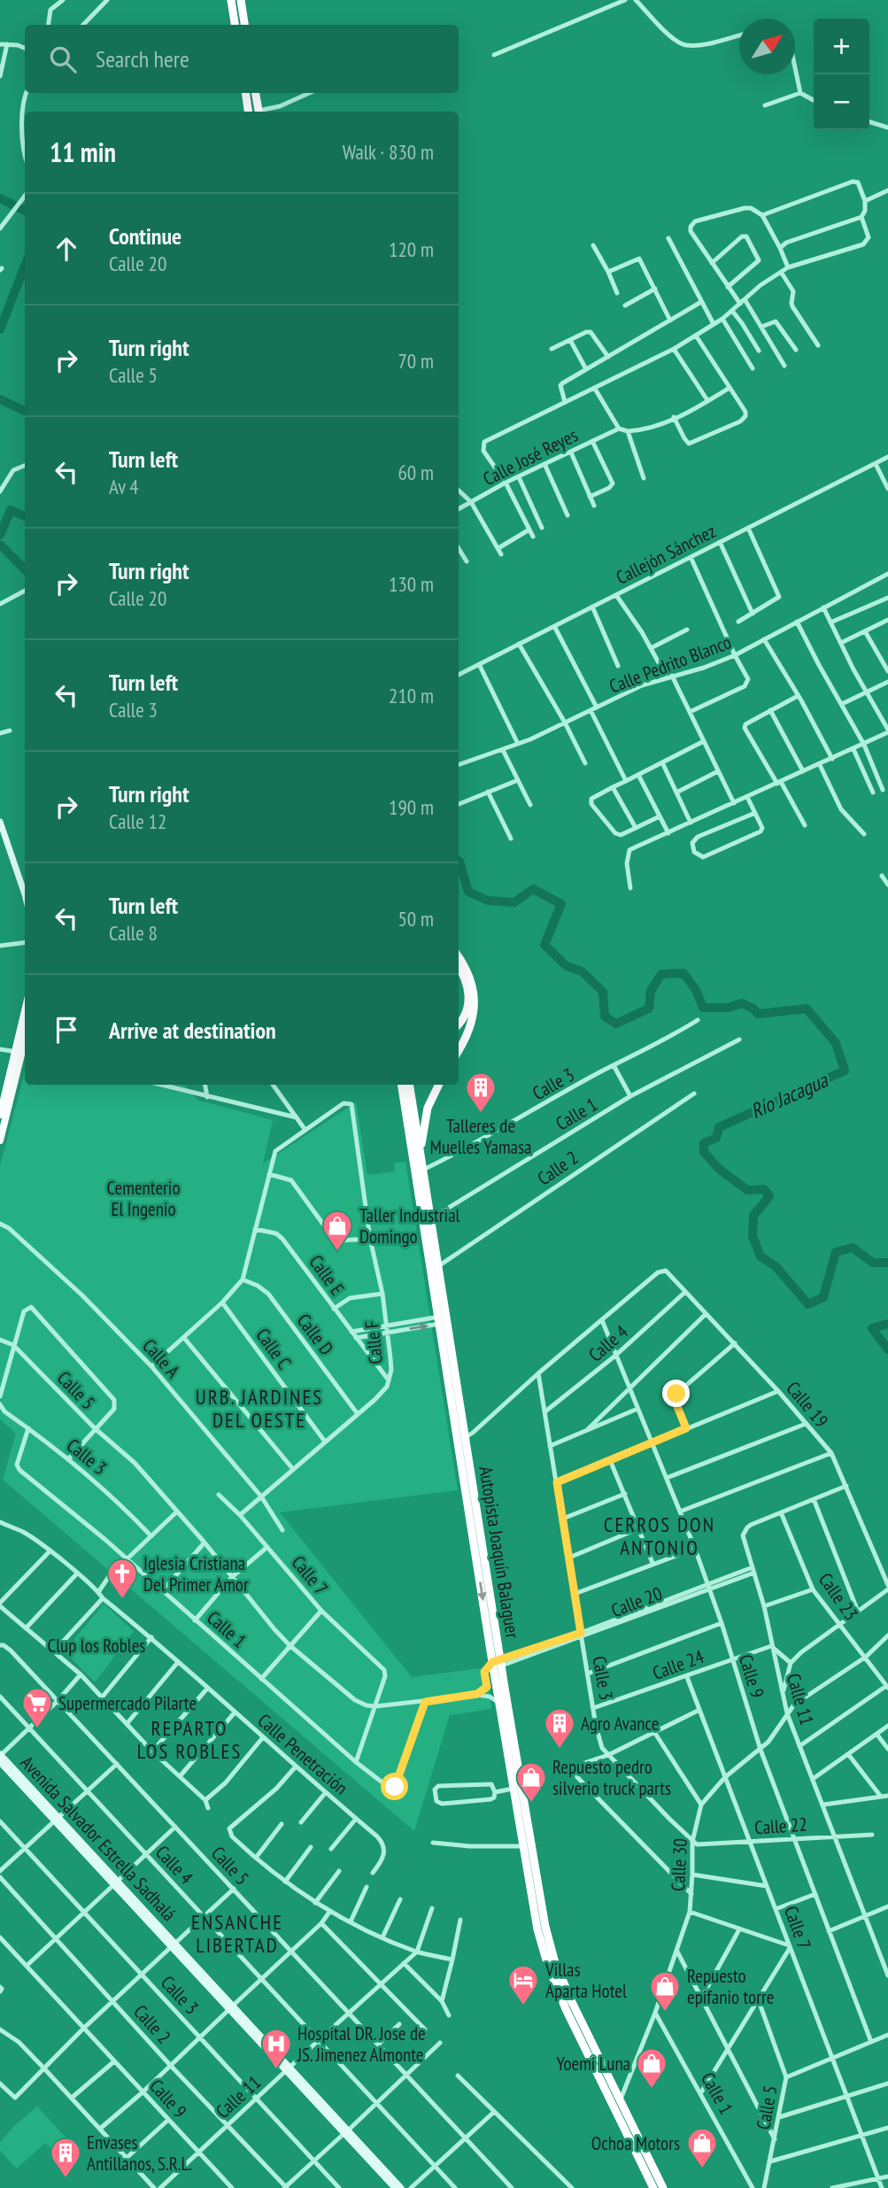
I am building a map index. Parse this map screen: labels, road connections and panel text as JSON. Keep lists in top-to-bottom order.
{
  "streets": {
    "highway": ["Autopista Joaquín Balaguer"],
    "main road": ["Avenida Salvador Estrella Sadhalá"],
    "street": [
      "Calle José Reyes",
      "Callejón Sánchez",
      "Calle Pedrito Blanco",
      "Calle 3",
      "Calle 1",
      "Calle 2",
      "Calle E",
      "Calle D",
      "Calle F",
      "Calle 4",
      "Calle C",
      "Calle A",
      "Calle 5",
      "Calle 19",
      "Calle 7",
      "Calle 23",
      "Calle 20",
      "Calle 24",
      "Calle 9",
      "Calle 11",
      "Calle Penetración",
      "Calle 22",
      "Calle 30"
    ]
  },
  "crossings": [
    ["Calle 3", "Calle 1"],
    ["Calle 3", "Calle 4"],
    ["Calle 3", "Autopista Joaquín Balaguer"],
    ["Calle 3", "Calle 20"],
    ["Calle 3", "Calle 24"],
    ["Calle 3", "Calle 11"],
    ["Calle 3", "Calle 22"],
    ["Calle 3", "Calle 30"],
    ["Calle 1", "Calle 5"],
    ["Calle 1", "Autopista Joaquín Balaguer"],
    ["Calle 1", "Calle 30"],
    ["Calle 2", "Autopista Joaquín Balaguer"],
    ["Calle 2", "Calle 11"],
    ["Calle E", "Calle F"],
    ["Calle D", "Calle F"],
    ["Calle F", "Calle C"],
    ["Calle F", "Calle A"],
    ["Calle F", "Calle 7"],
    ["Calle 4", "Calle 19"],
    ["Calle 4", "Calle 9"],
    ["Calle 4", "Calle 11"],
    ["Calle 5", "Calle 7"],
    ["Calle 5", "Calle 11"],
    ["Calle 19", "Calle 9"],
    ["Calle 19", "Calle 11"],
    ["Autopista Joaquín Balaguer", "Calle 20"],
    ["Autopista Joaquín Balaguer", "Calle 30"],
    ["Calle 7", "Calle 24"],
    ["Calle 7", "Calle 22"],
    ["Calle 7", "Calle 30"],
    ["Calle 23", "Calle 11"],
    ["Calle 23", "Calle 30"],
    ["Calle 20", "Calle 9"],
    ["Calle 20", "Calle 11"],
    ["Calle 24", "Calle 9"],
    ["Calle 24", "Calle 11"],
    ["Calle 9", "Calle 11"],
    ["Calle 9", "Calle 22"],
    ["Calle 9", "Calle 30"],
    ["Calle 11", "Calle 22"],
    ["Calle 11", "Avenida Salvador Estrella Sadhalá"],
    ["Calle 11", "Calle 30"],
    ["Calle 22", "Calle 30"]
  ],
  "districts": [
    "URB. JARDINES DEL OESTE",
    "CERROS DON ANTONIO",
    "REPARTO LOS ROBLES",
    "ENSANCHE LIBERTAD"
  ],
  "water": ["Río Jacagua"],
  "parks": ["Cementerio El Ingenio", "Clup los Robles"],
  "places": {
    "building": ["Talleres de Muelles Yamasa", "Agro Avance", "Envases Antillanos, S.R.L."],
    "shop": [
      "Taller Industrial Domingo",
      "Repuesto pedro silverio truck parts",
      "Repuesto epifanio torre",
      "Yoemi Luna",
      "Ochoa Motors"
    ],
    "church": ["Iglesia Cristiana Del Primer Amor"],
    "supermarket": ["Supermercado Pilarte"],
    "hotel": ["Villas Aparta Hotel"],
    "hospital": ["Hospital DR. Jose de JS. Jimenez Almonte"]
  },
  "north": "top right",
  "page": {
    "map_buttons": ["+", "−"],
    "search": "Search here",
    "heading": ["11 min", "Walk · 830 m"],
    "list": [
      ["Continue", "Calle 20", "120 m"],
      ["Turn right", "Calle 5", "70 m"],
      ["Turn left", "Av 4", "60 m"],
      ["Turn right", "Calle 20", "130 m"],
      ["Turn left", "Calle 3", "210 m"],
      ["Turn right", "Calle 12", "190 m"],
      ["Turn left", "Calle 8", "50 m"],
      "Arrive at destination"
    ]
  }
}
